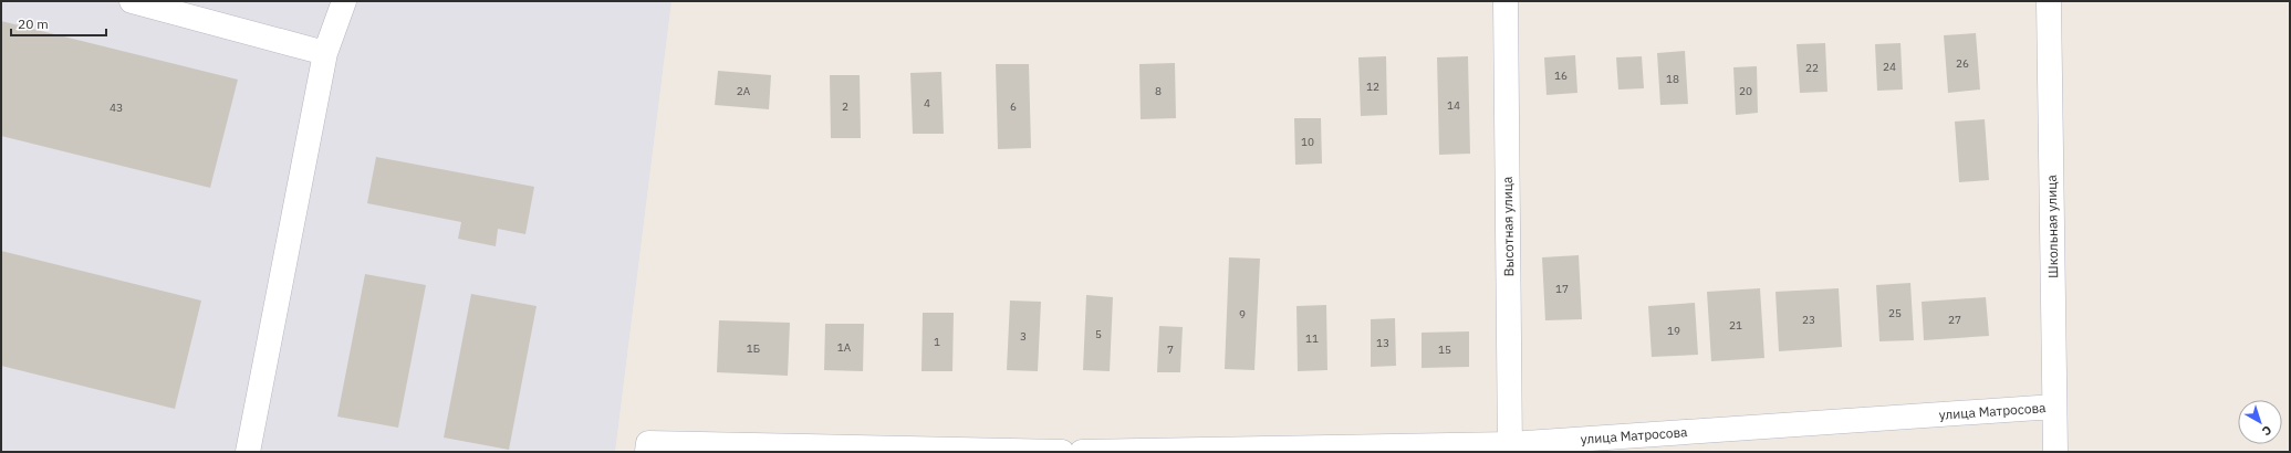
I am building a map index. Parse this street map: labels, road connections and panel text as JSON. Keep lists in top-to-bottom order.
{
  "streets": {
    "street": ["Высотная улица", "Школьная улица", "улица Матросова"]
  },
  "crossings": [
    ["Высотная улица", "улица Матросова"],
    ["Школьная улица", "улица Матросова"]
  ],
  "house_numbers": [
    "26",
    "24",
    "22",
    "16",
    "18",
    "12",
    "2А",
    "8",
    "20",
    "4",
    "14",
    "2",
    "6",
    "4З",
    "10",
    "17",
    "25",
    "9",
    "23",
    "27",
    "21",
    "19",
    "5",
    "3",
    "11",
    "1",
    "13",
    "1А",
    "1Б",
    "7",
    "15"
  ],
  "scale_bar": "20 m",
  "north": "bottom right"
}
